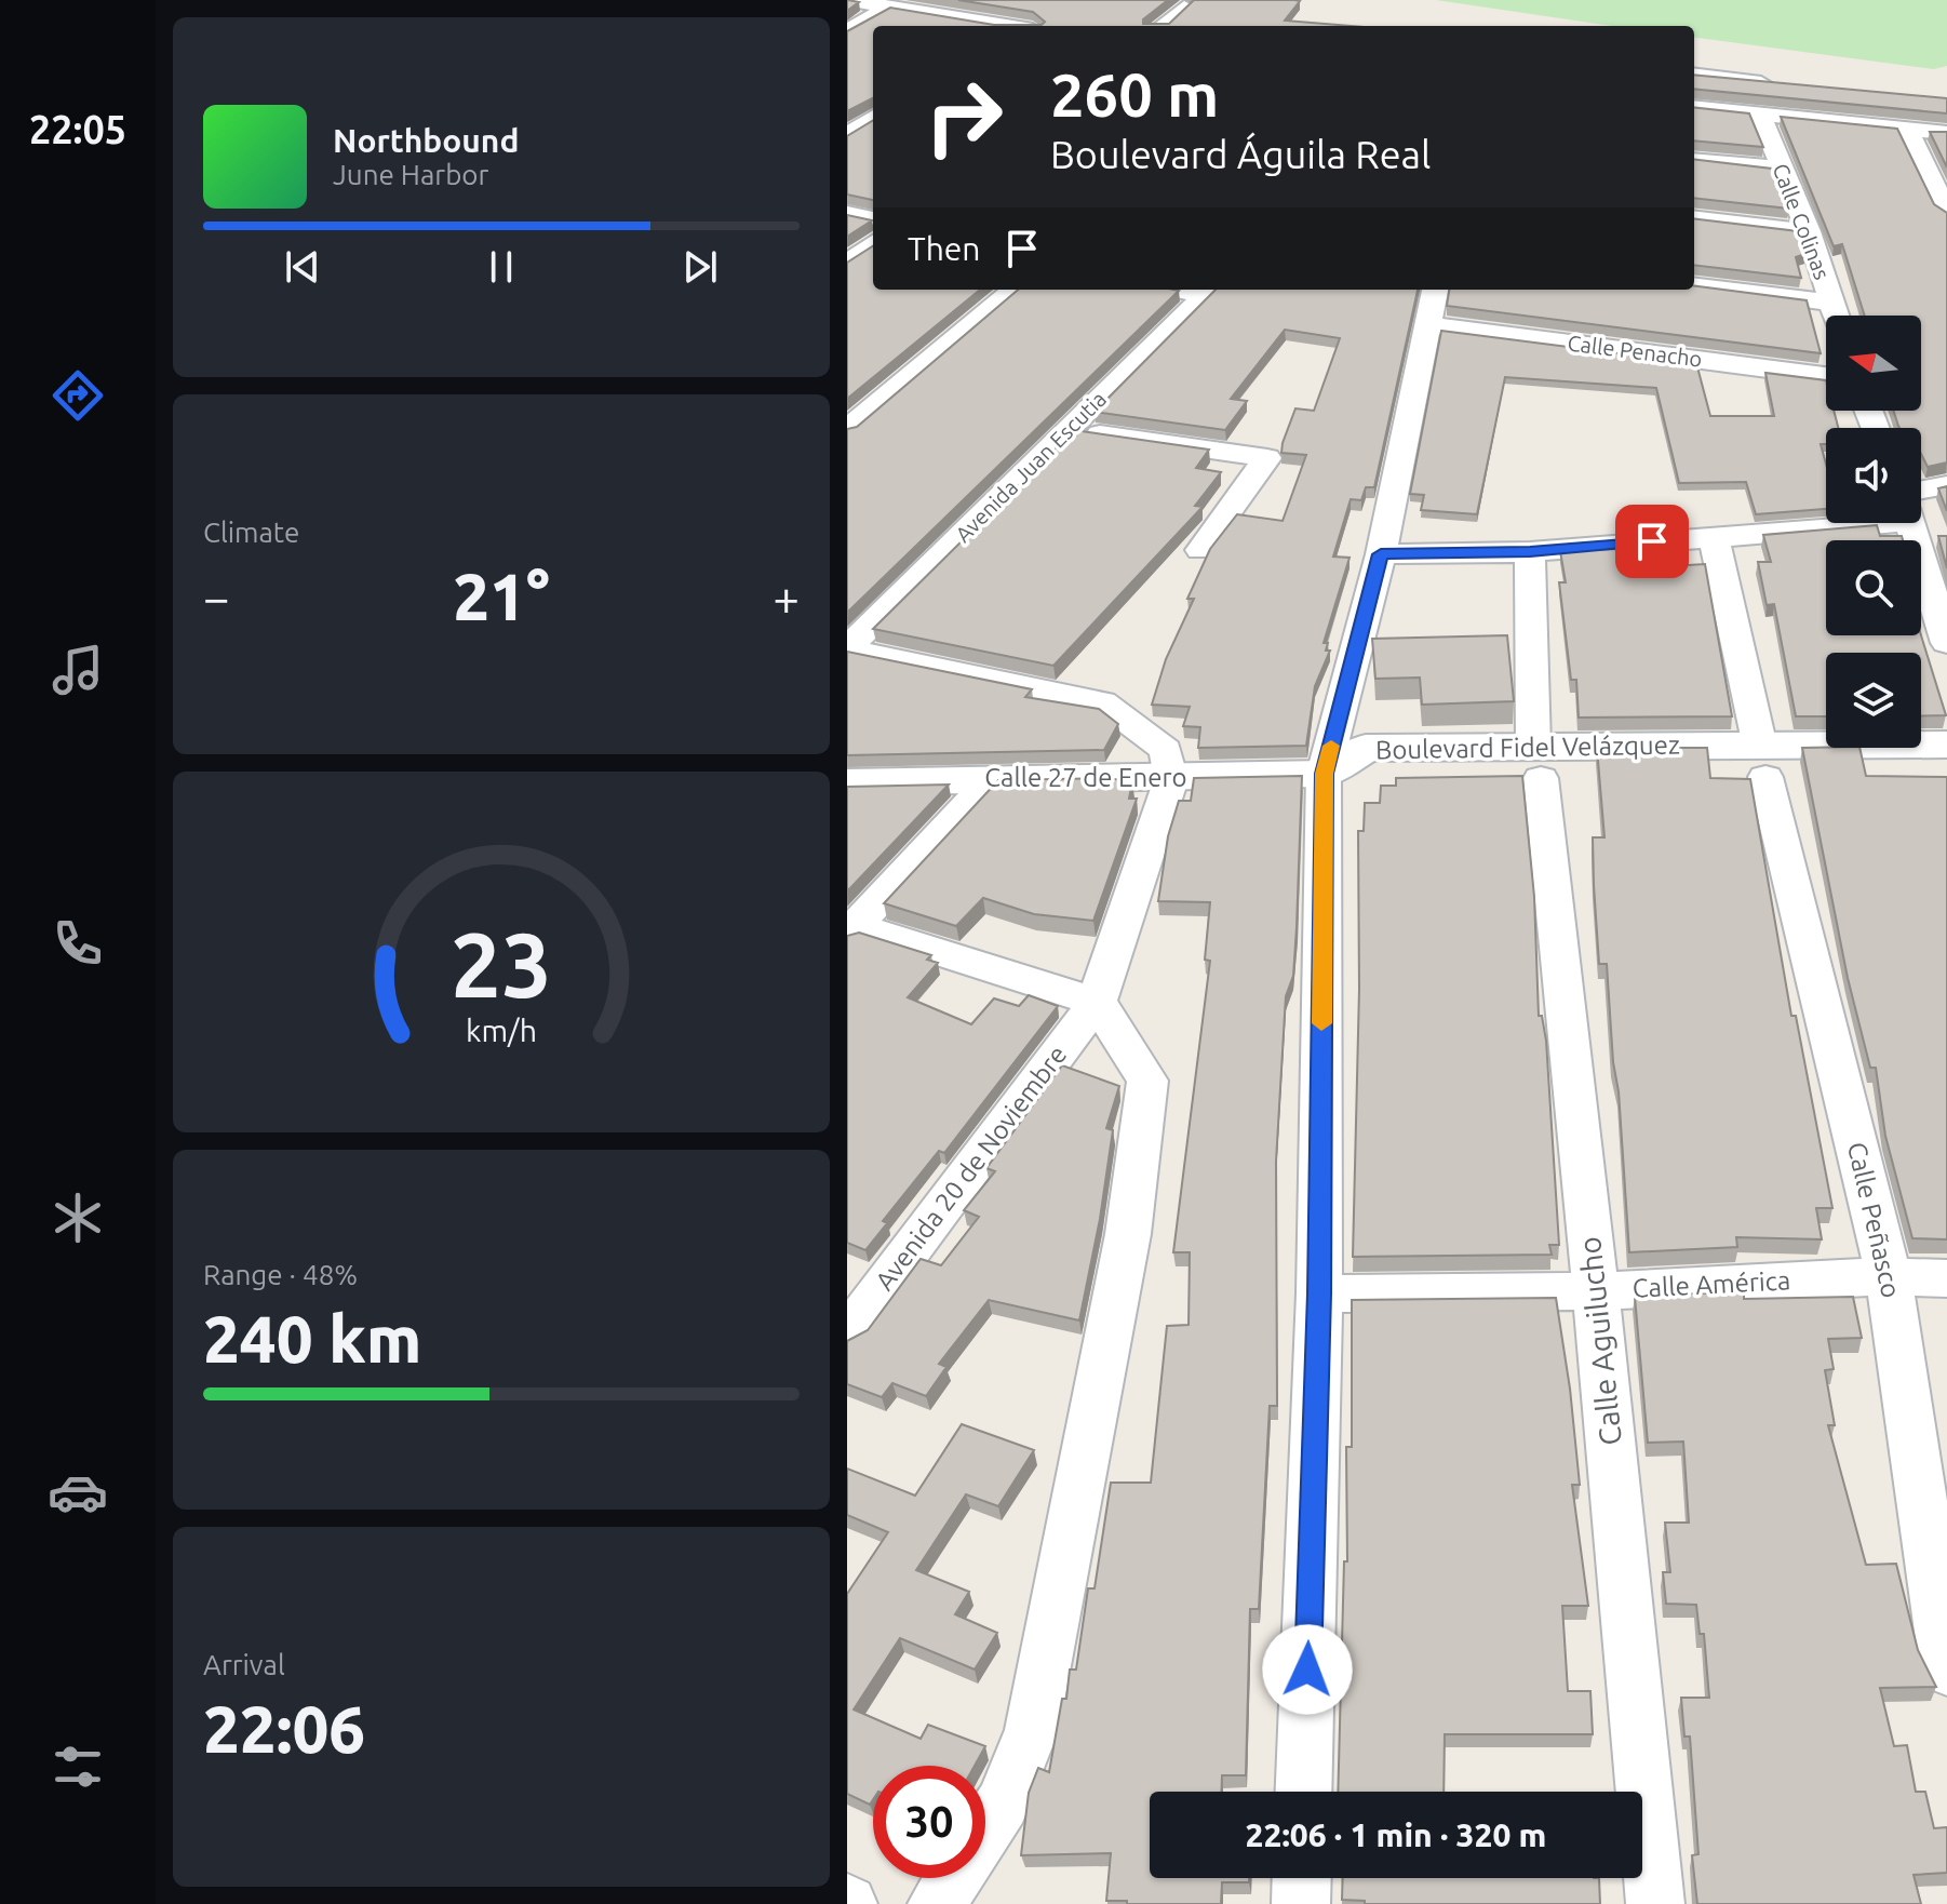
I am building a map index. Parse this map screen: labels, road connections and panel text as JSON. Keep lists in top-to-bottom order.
{
  "streets": {
    "main road": ["Boulevard Fidel Velázquez", "Calle 27 de Enero"],
    "street": [
      "Calle Colinas",
      "Calle Penacho",
      "Avenida Juan Escutia",
      "Avenida 20 de Noviembre",
      "Calle Peñasco",
      "Calle América",
      "Calle Aguilucho"
    ]
  },
  "crossings": [
    ["Boulevard Fidel Velázquez", "Calle 27 de Enero"],
    ["Boulevard Fidel Velázquez", "Calle Peñasco"],
    ["Boulevard Fidel Velázquez", "Calle Aguilucho"],
    ["Calle 27 de Enero", "Avenida 20 de Noviembre"],
    ["Calle Peñasco", "Calle América"],
    ["Calle América", "Calle Aguilucho"]
  ],
  "north": "left",
  "page": {
    "tabs": "22:05",
    "turn": ["260 m", "Boulevard Águila Real"],
    "song": ["Northbound", "June Harbor"],
    "then": "Then",
    "tile": [
      "Climate",
      ["Range · 48%", "240 km"],
      ["Arrival", "22:06"]
    ],
    "heat": ["−", "21°", "+"],
    "limit": "30",
    "trip": "22:06 · 1 min · 320 m",
    "gauge": ["23", "km/h"]
  }
}
